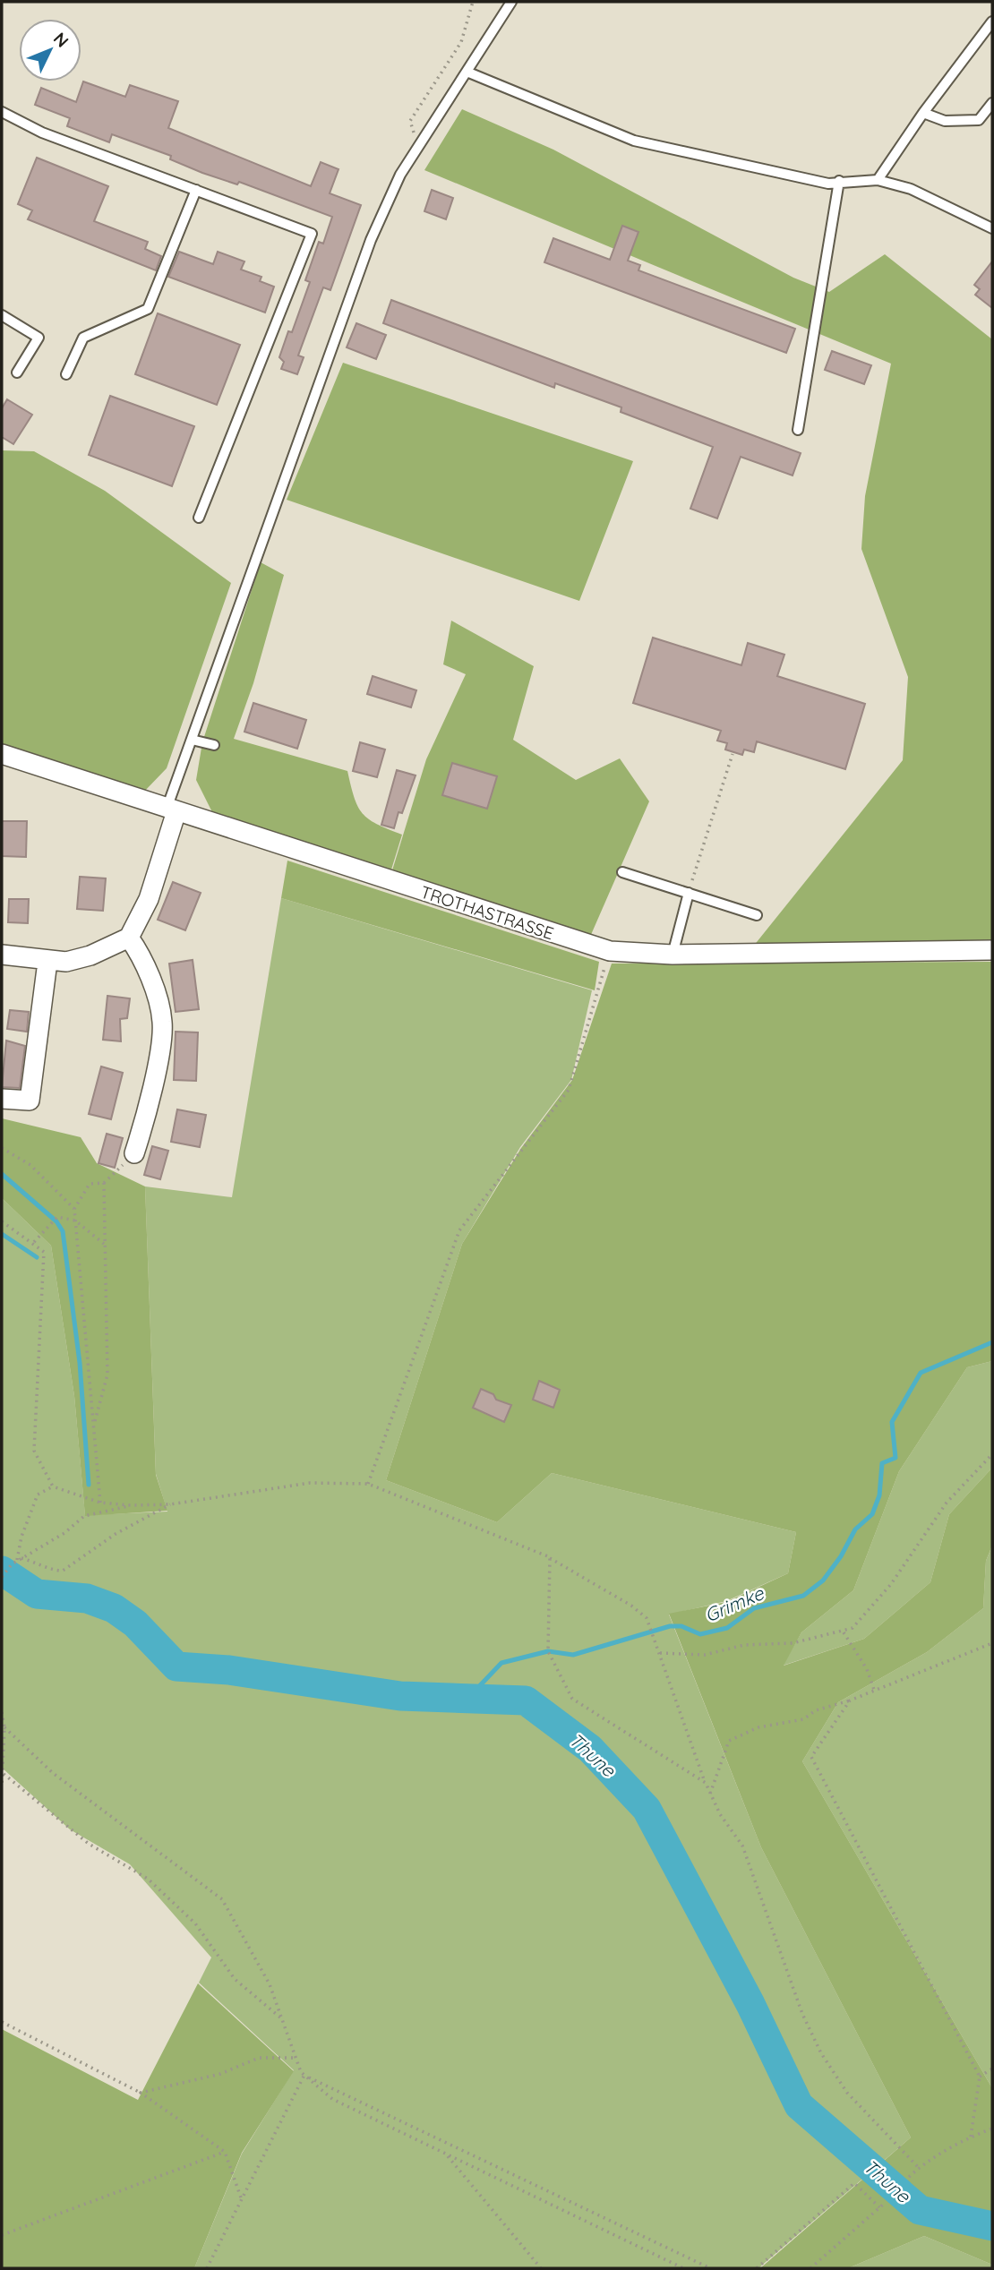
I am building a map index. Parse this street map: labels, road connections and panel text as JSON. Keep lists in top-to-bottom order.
{
  "streets": {
    "street": ["TROTHASTRASSE"]
  },
  "water": ["Grimke", "Thune"],
  "north": "top right"
}
